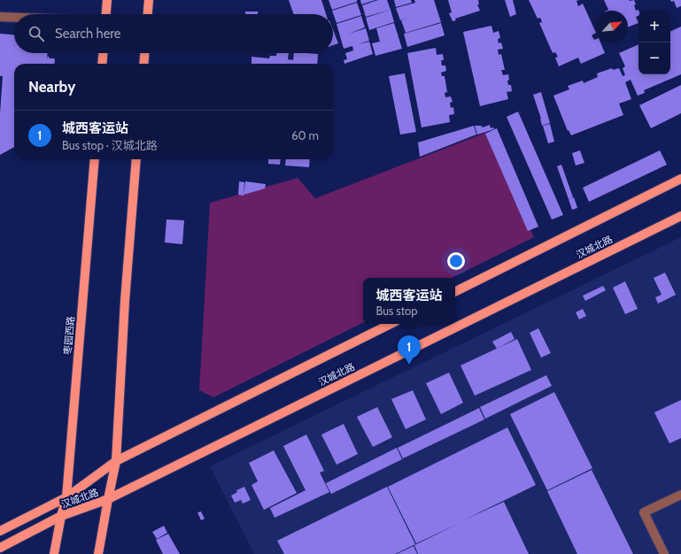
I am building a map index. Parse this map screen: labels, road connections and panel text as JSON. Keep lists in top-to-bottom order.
{
  "streets": {
    "main road": ["汉城北路", "枣园西路"]
  },
  "crossings": [
    ["汉城北路", "枣园西路"]
  ],
  "north": "top right",
  "page": {
    "map_buttons": ["+", "−"],
    "search": "Search here",
    "heading": "Nearby",
    "list": [
      {
        "mark": "1",
        "name": "城西客运站",
        "note": "Bus stop · 汉城北路",
        "value": "60 m"
      }
    ],
    "popup": ["城西客运站", "Bus stop"],
    "pins": "1"
  }
}
